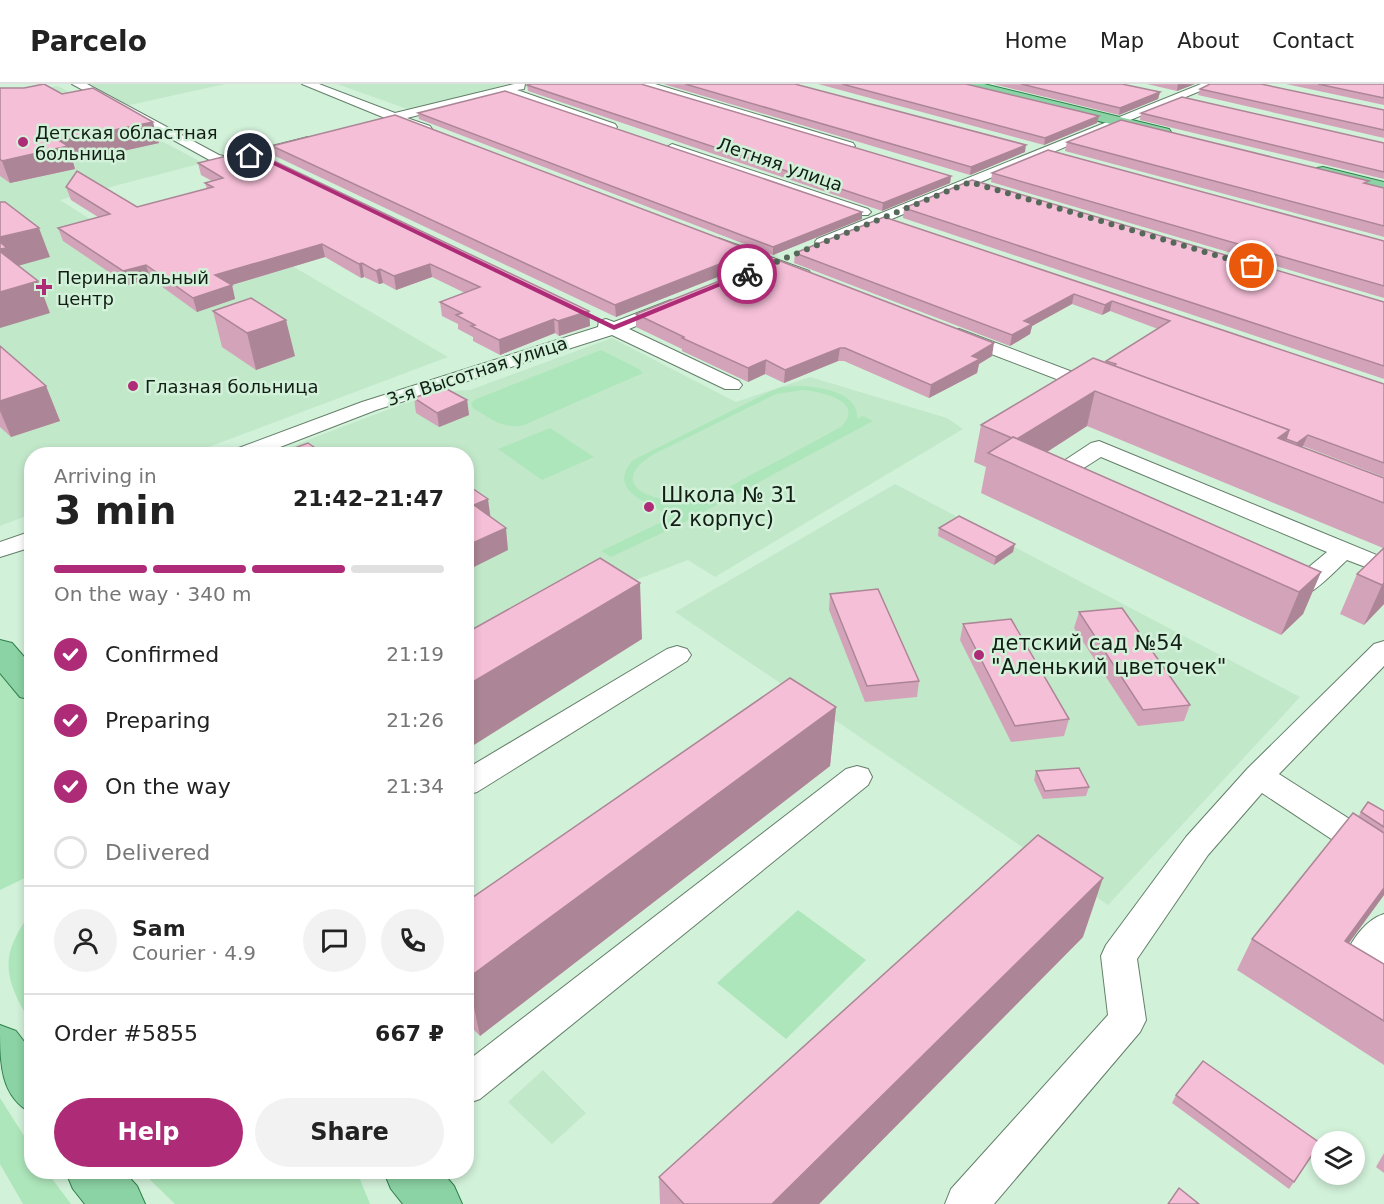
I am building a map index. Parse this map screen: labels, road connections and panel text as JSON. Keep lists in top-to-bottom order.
{
  "streets": {
    "street": ["Летняя улица", "3-я Высотная улица"]
  },
  "places": {
    "other": [
      "Детская областная больница",
      "Глазная больница",
      "Школа № 31 (2 корпус)",
      "детский сад №54 \"Аленький цветочек\""
    ],
    "health": ["Перинатальный центр"]
  },
  "page": {
    "header": "Parcelo",
    "nav": [
      "Home",
      "Map",
      "About",
      "Contact"
    ],
    "heading": ["3 min", "Arriving in", "21:42–21:47"],
    "panel": [
      "Sam",
      "Courier · 4.9",
      "Order #5855",
      "667 ₽"
    ],
    "bar": "On the way · 340 m",
    "list": [
      ["Confirmed", "21:19"],
      ["Preparing", "21:26"],
      ["On the way", "21:34"],
      "Delivered"
    ],
    "buttons": ["Help", "Share"]
  }
}
